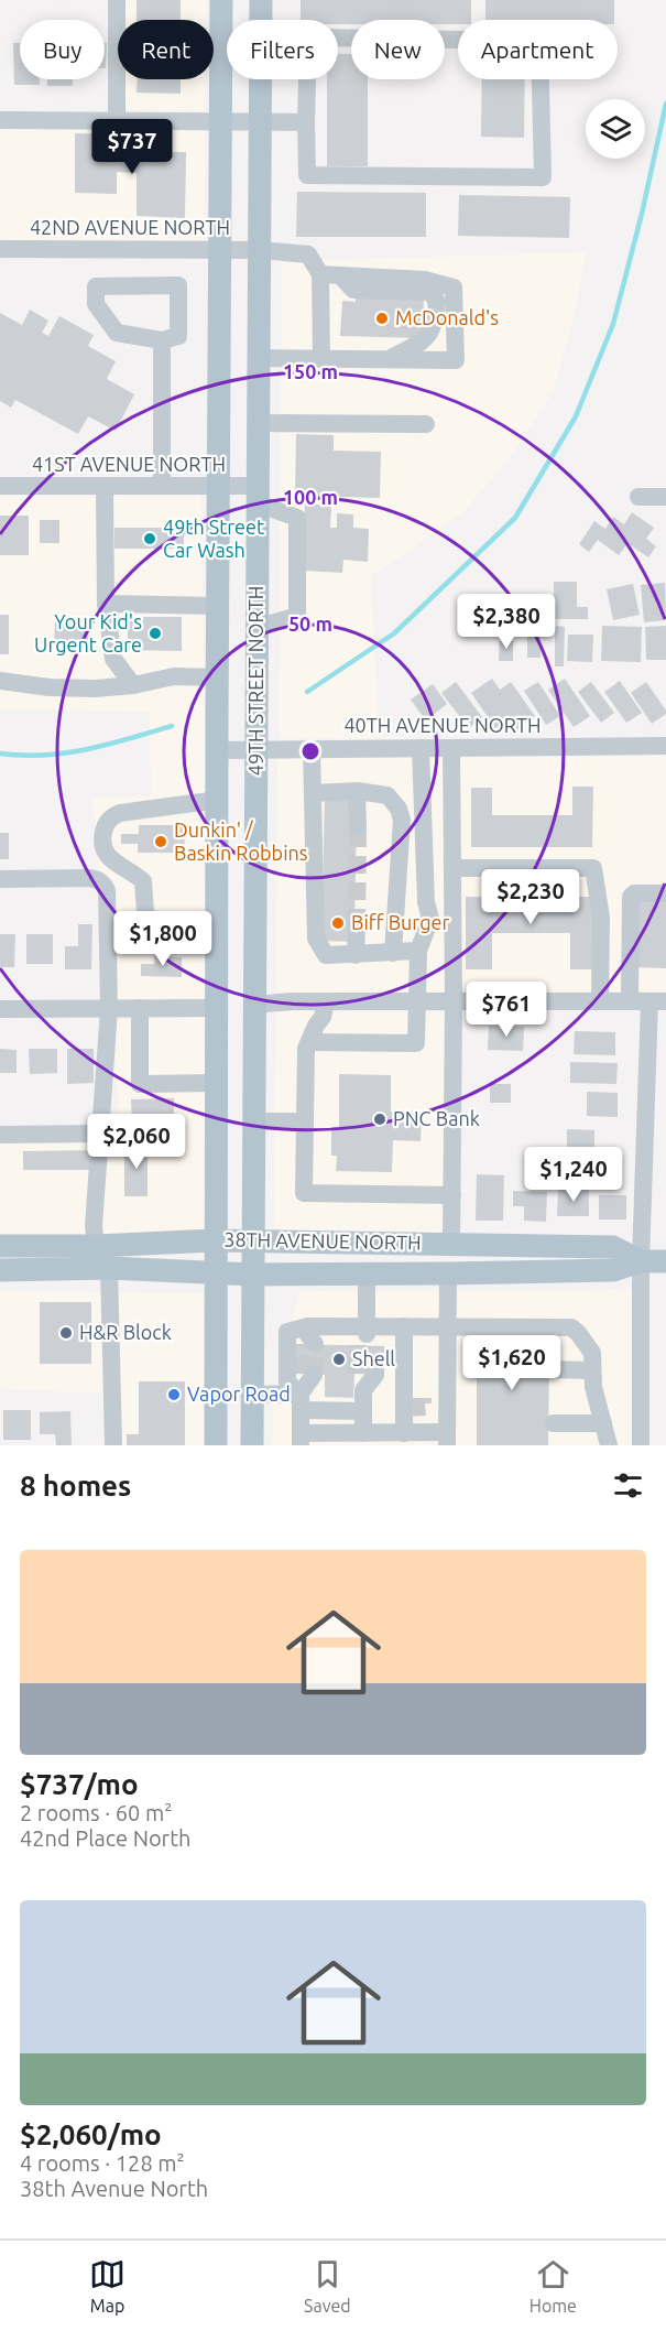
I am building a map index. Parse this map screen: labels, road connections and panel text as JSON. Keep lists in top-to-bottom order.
{
  "streets": {
    "main road": ["49TH STREET NORTH", "38TH AVENUE NORTH"],
    "street": ["42ND AVENUE NORTH", "41ST AVENUE NORTH", "40TH AVENUE NORTH"]
  },
  "crossings": [
    ["42ND AVENUE NORTH", "49TH STREET NORTH"],
    ["41ST AVENUE NORTH", "49TH STREET NORTH"],
    ["49TH STREET NORTH", "40TH AVENUE NORTH"],
    ["49TH STREET NORTH", "38TH AVENUE NORTH"]
  ],
  "places": [
    "McDonald's",
    "49th Street Car Wash",
    "Your Kid's Urgent Care",
    "Dunkin' / Baskin Robbins",
    "Biff Burger",
    "PNC Bank",
    "H&R Block",
    "Shell",
    "Vapor Road"
  ],
  "page": {
    "chip": [
      "Buy",
      "Rent",
      "Filters",
      "New",
      "Apartment"
    ],
    "price": [
      "$737",
      "$2,380",
      "$2,230",
      "$1,800",
      "$761",
      "$2,060",
      "$1,240",
      "$1,620"
    ],
    "heading": "8 homes",
    "list": [
      {
        "name": "$737/mo",
        "note": "2 rooms · 60 m² · 42nd Place North"
      },
      {
        "name": "$2,060/mo",
        "note": "4 rooms · 128 m² · 38th Avenue North"
      }
    ],
    "tabs": ["Map", "Saved", "Home"]
  },
  "rings": ["150 m", "100 m", "50 m"]
}
